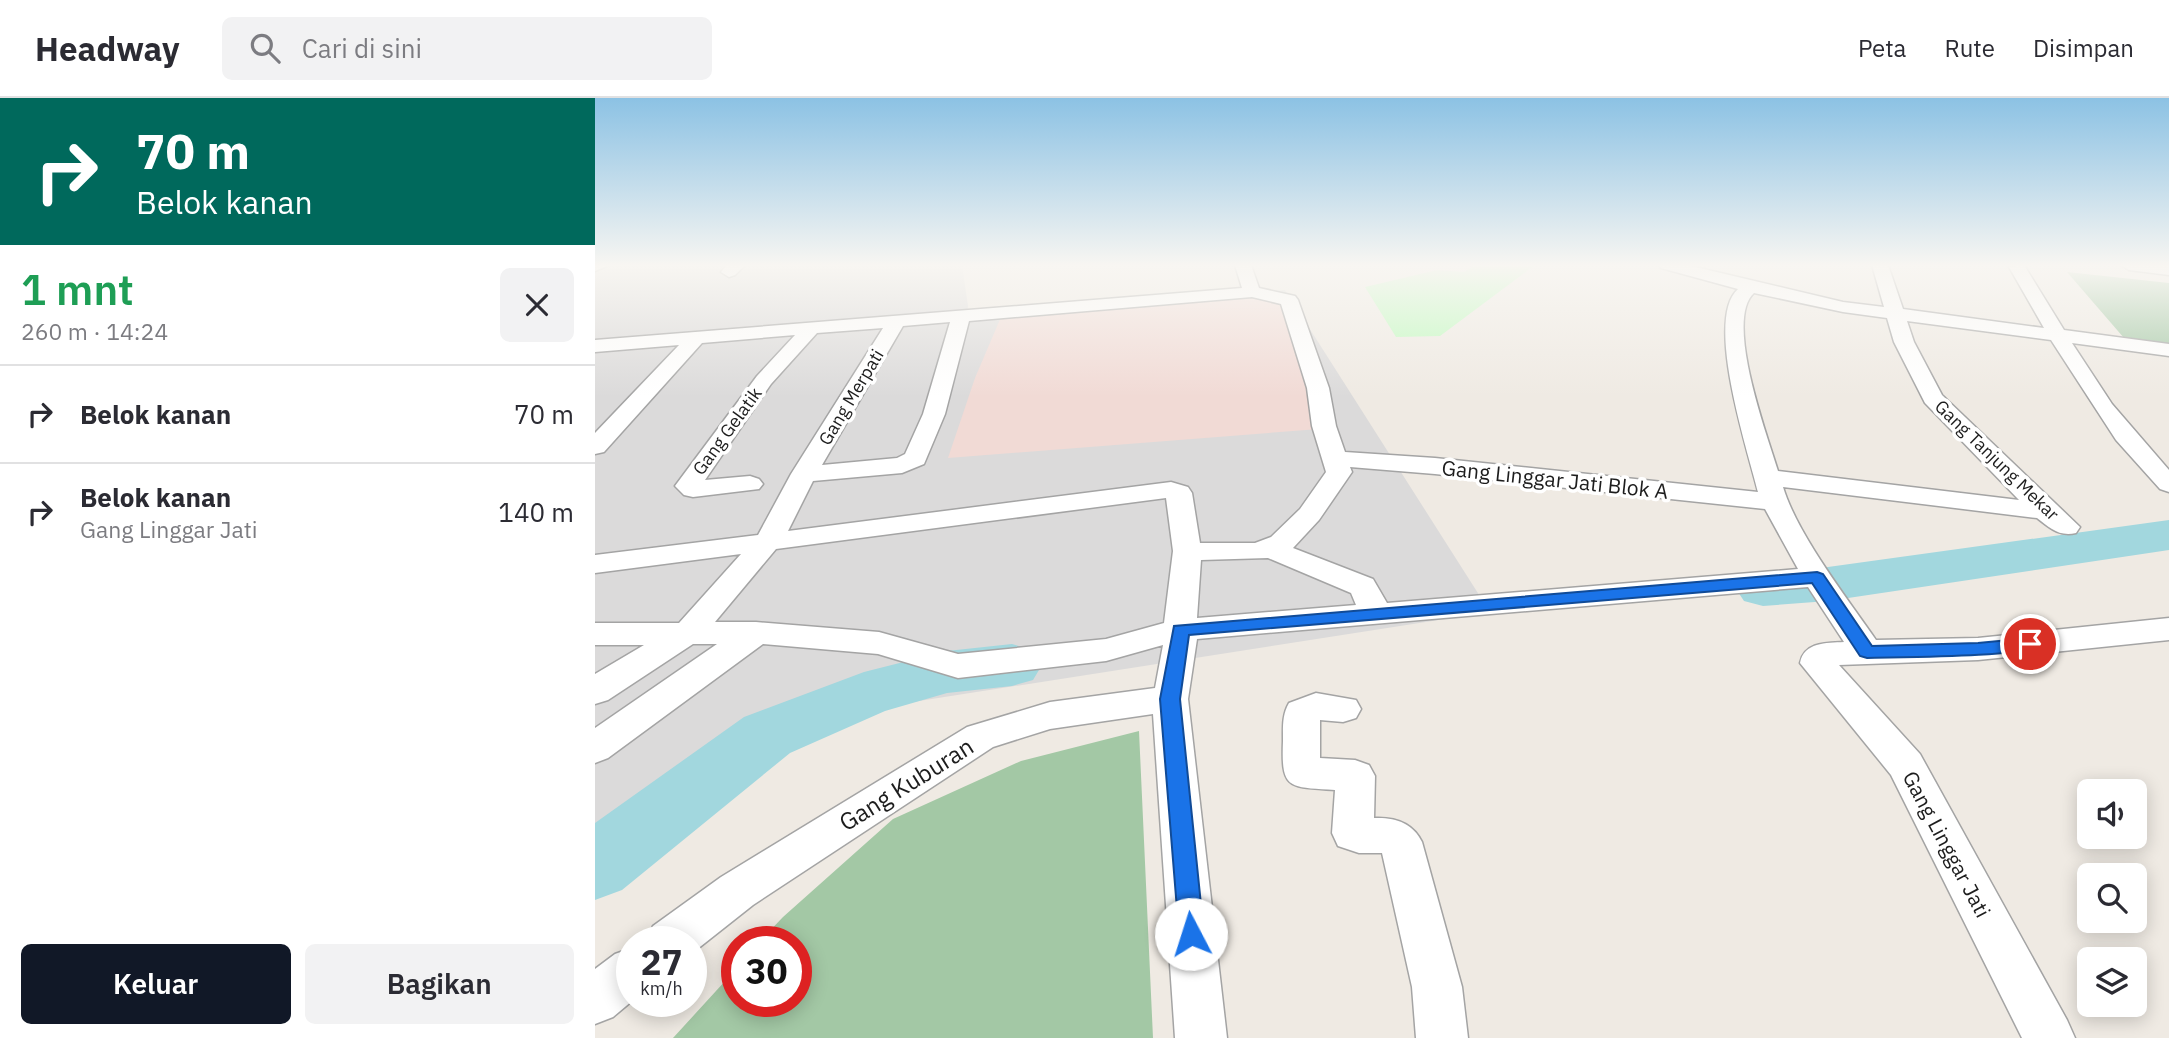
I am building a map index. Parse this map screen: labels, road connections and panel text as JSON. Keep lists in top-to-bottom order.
{
  "streets": {
    "street": [
      "Gang Merpati",
      "Gang Gelatik",
      "Gang Tanjung Mekar",
      "Gang Linggar Jati Blok A",
      "Gang Kuburan",
      "Gang Linggar Jati"
    ]
  },
  "crossings": [
    ["Gang Tanjung Mekar", "Gang Linggar Jati Blok A"]
  ],
  "page": {
    "header": "Headway",
    "search": "Cari di sini",
    "nav": ["Peta", "Rute", "Disimpan"],
    "turn": ["70 m", "Belok kanan"],
    "heading": ["1 mnt", "260 m · 14:24"],
    "list": [
      {
        "name": "Belok kanan",
        "value": "70 m"
      },
      {
        "name": "Belok kanan",
        "note": "Gang Linggar Jati",
        "value": "140 m"
      }
    ],
    "speed": "27 km/h",
    "limit": "30",
    "buttons": ["Keluar", "Bagikan"]
  }
}
